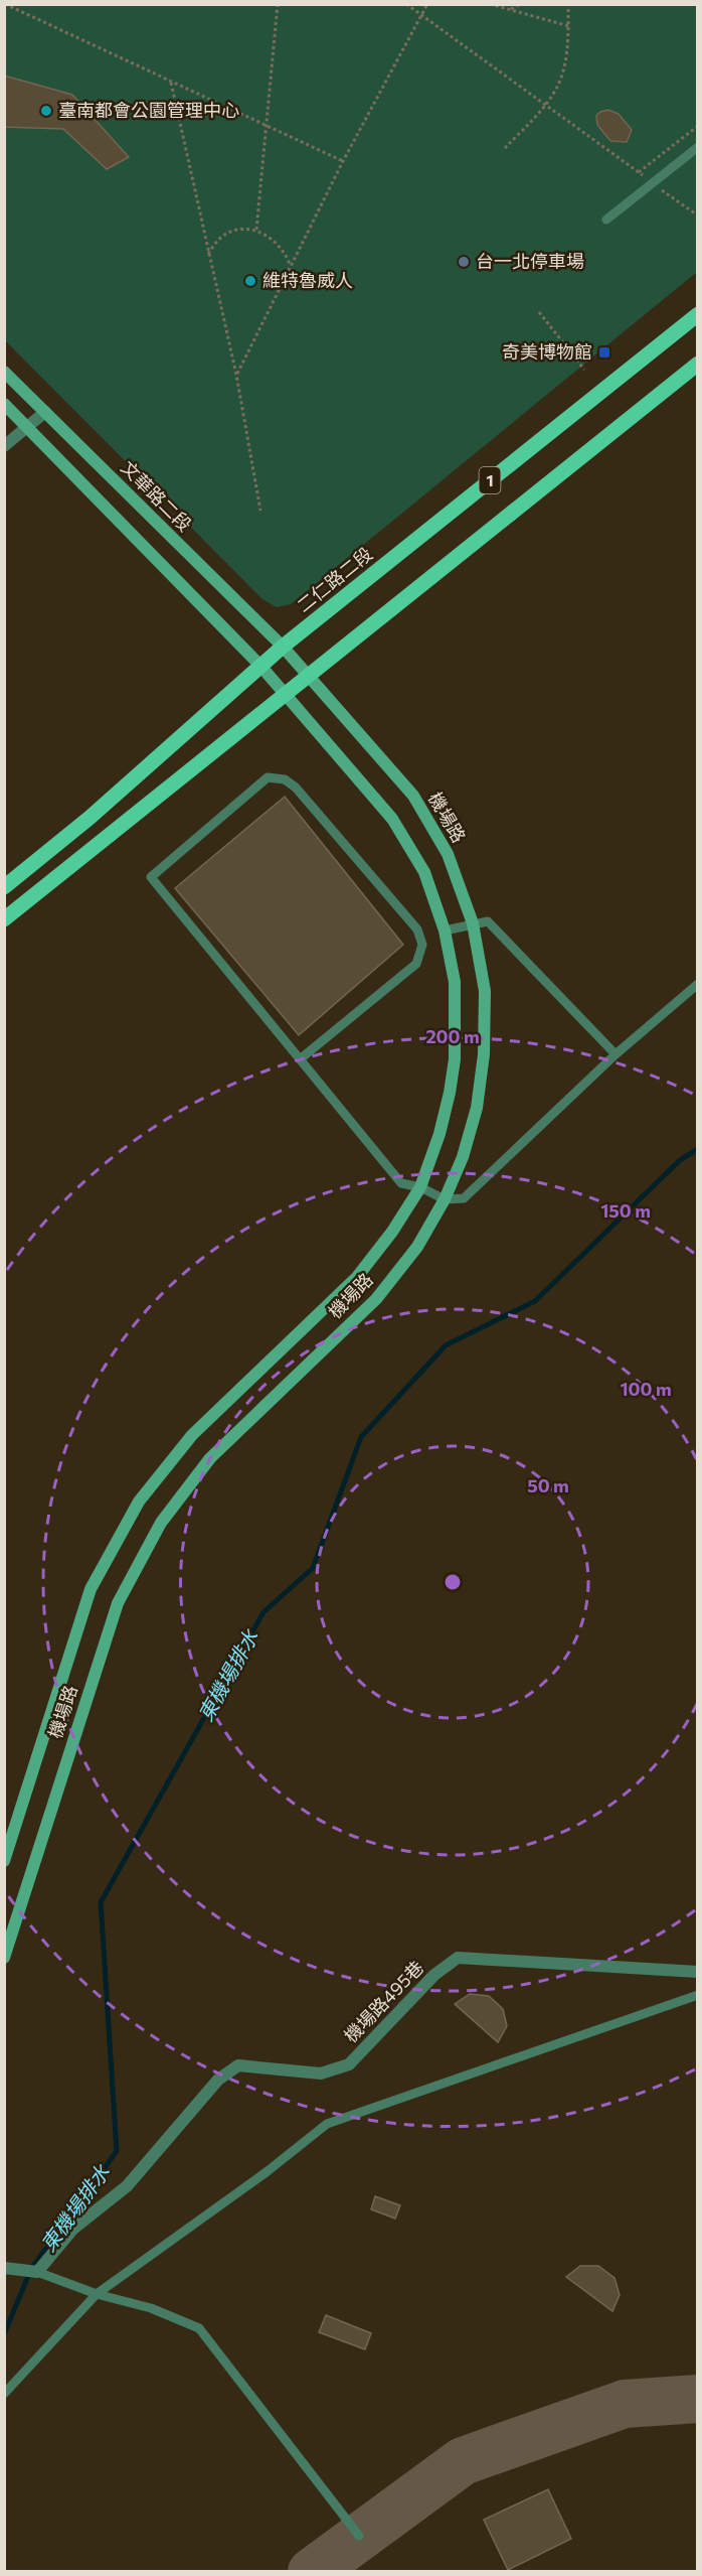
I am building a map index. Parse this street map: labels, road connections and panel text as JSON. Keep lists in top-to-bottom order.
{
  "streets": {
    "main road": ["1", "二仁路二段"],
    "street": ["文華路二段", "機場路", "機場路495巷"]
  },
  "crossings": [
    ["1", "機場路"],
    ["文華路二段", "二仁路二段"],
    ["文華路二段", "機場路"],
    ["二仁路二段", "機場路"]
  ],
  "water": ["東機場排水"],
  "places": {
    "other": ["臺南都會公園管理中心", "台一北停車場", "維特魯威人"],
    "transit": ["奇美博物館"]
  },
  "rings": [
    "200 m",
    "150 m",
    "100 m",
    "50 m"
  ]
}
